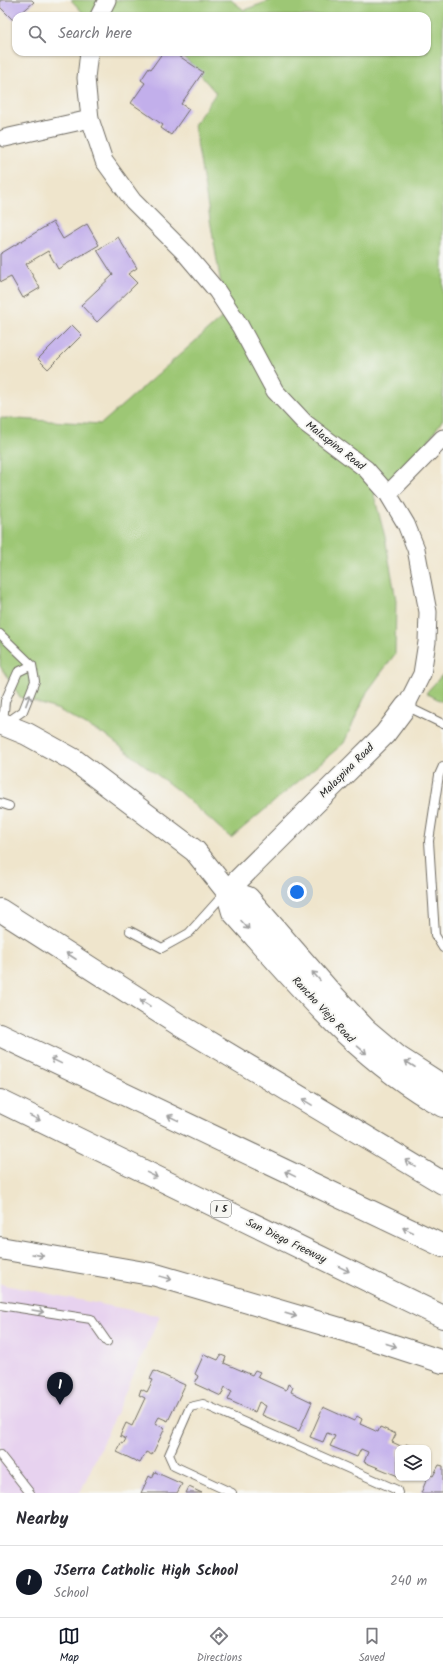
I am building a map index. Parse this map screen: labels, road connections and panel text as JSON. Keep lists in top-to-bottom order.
{
  "streets": {
    "main road": ["Rancho Viejo Road", "I 5", "San Diego Freeway"],
    "street": ["Malaspina Road"]
  },
  "crossings": [
    ["Malaspina Road", "Rancho Viejo Road"]
  ],
  "page": {
    "search": "Search here",
    "pins": "1",
    "heading": "Nearby",
    "list": [
      {
        "mark": "1",
        "name": "JSerra Catholic High School",
        "note": "School",
        "value": "240 m"
      }
    ],
    "nav": ["Map", "Directions", "Saved"]
  }
}
